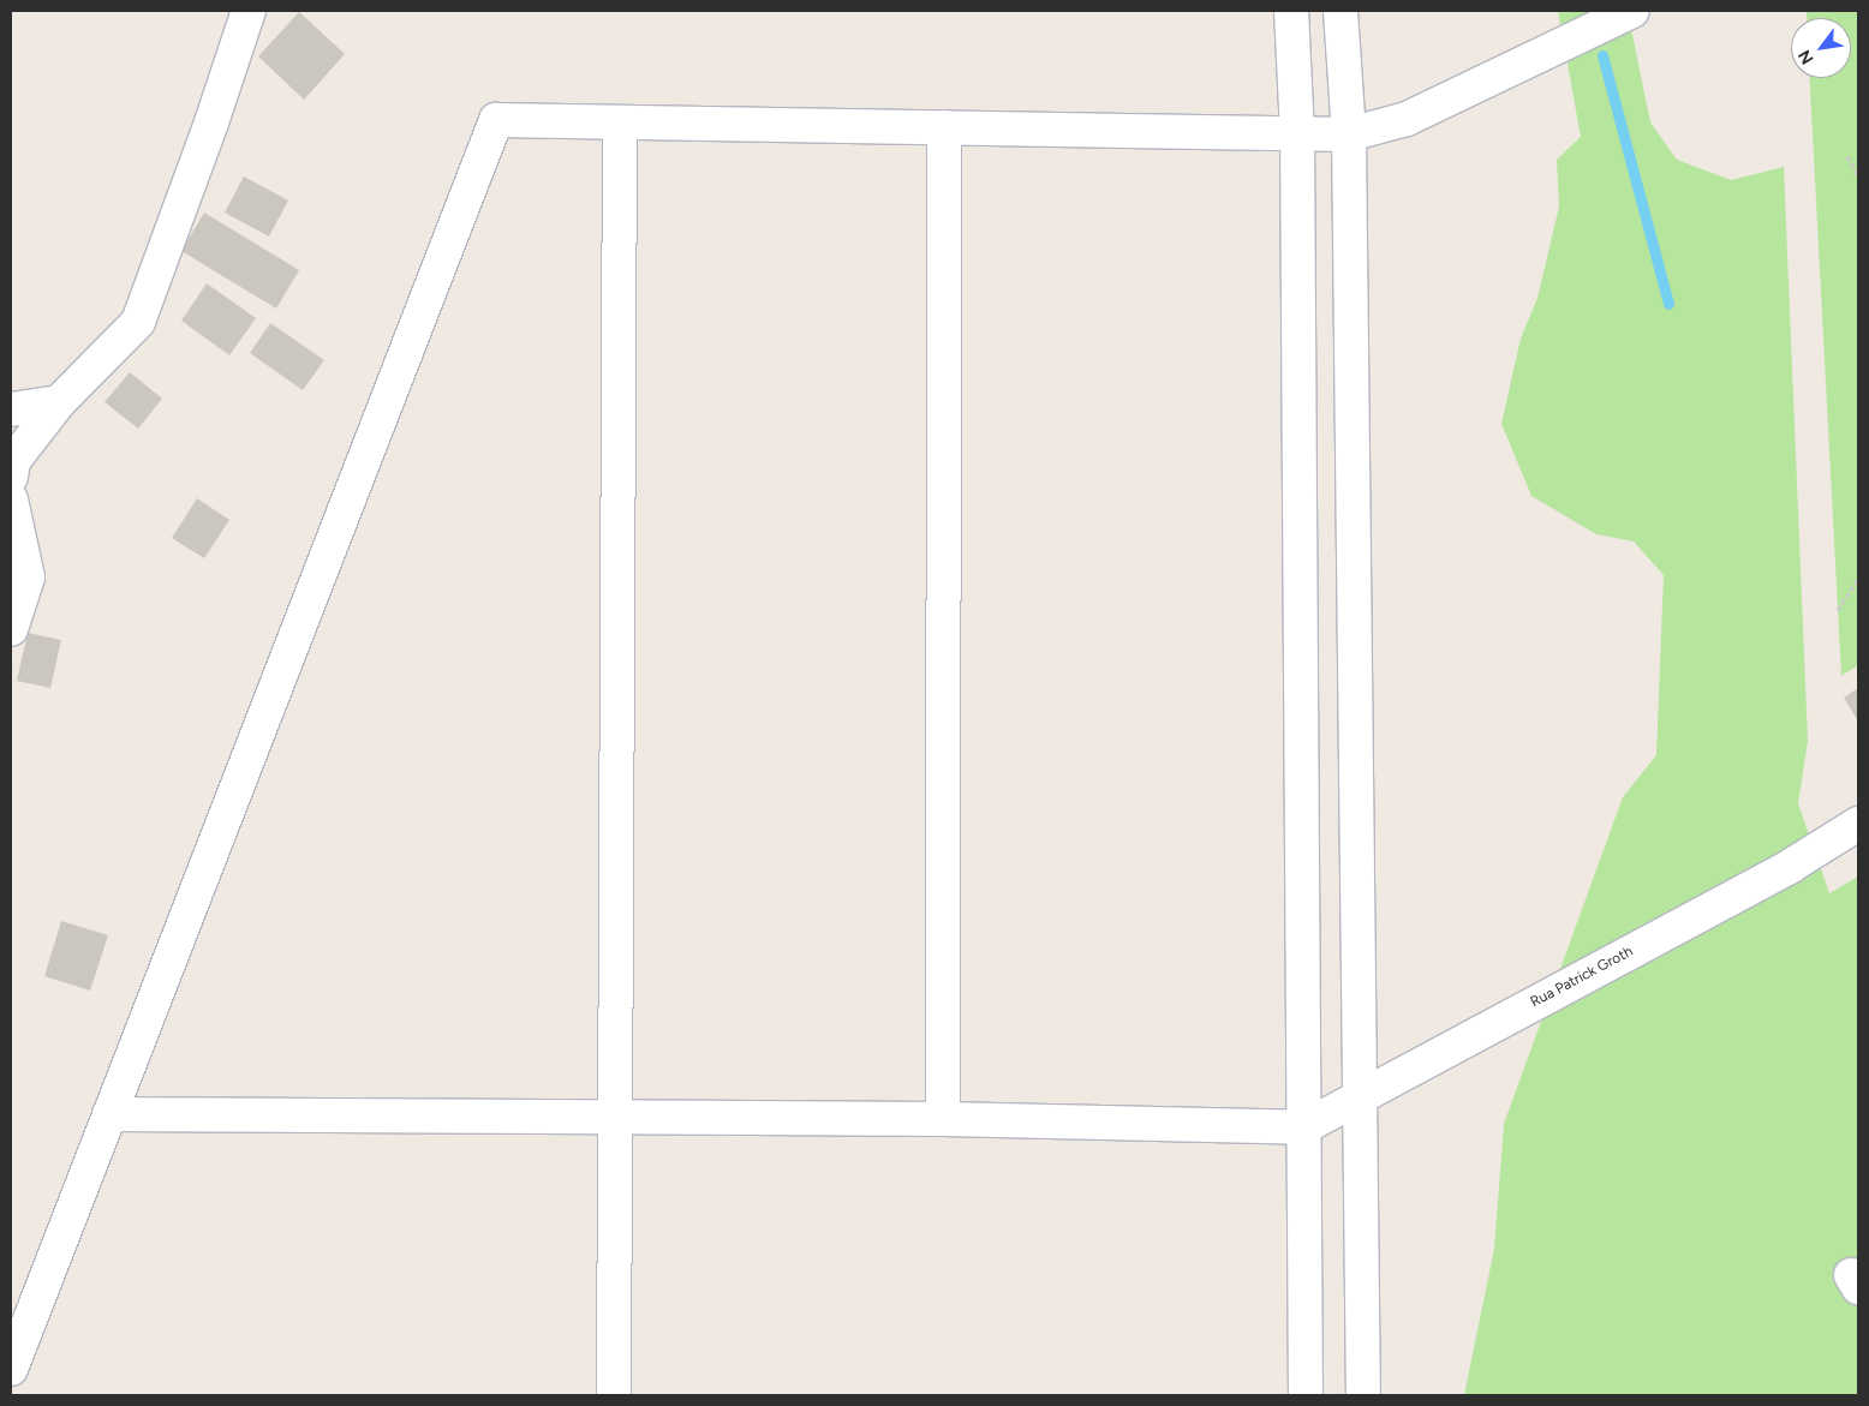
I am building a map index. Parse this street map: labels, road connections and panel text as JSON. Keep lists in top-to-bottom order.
{
  "streets": {
    "street": ["Rua Patrick Groth"]
  },
  "north": "bottom left"
}
